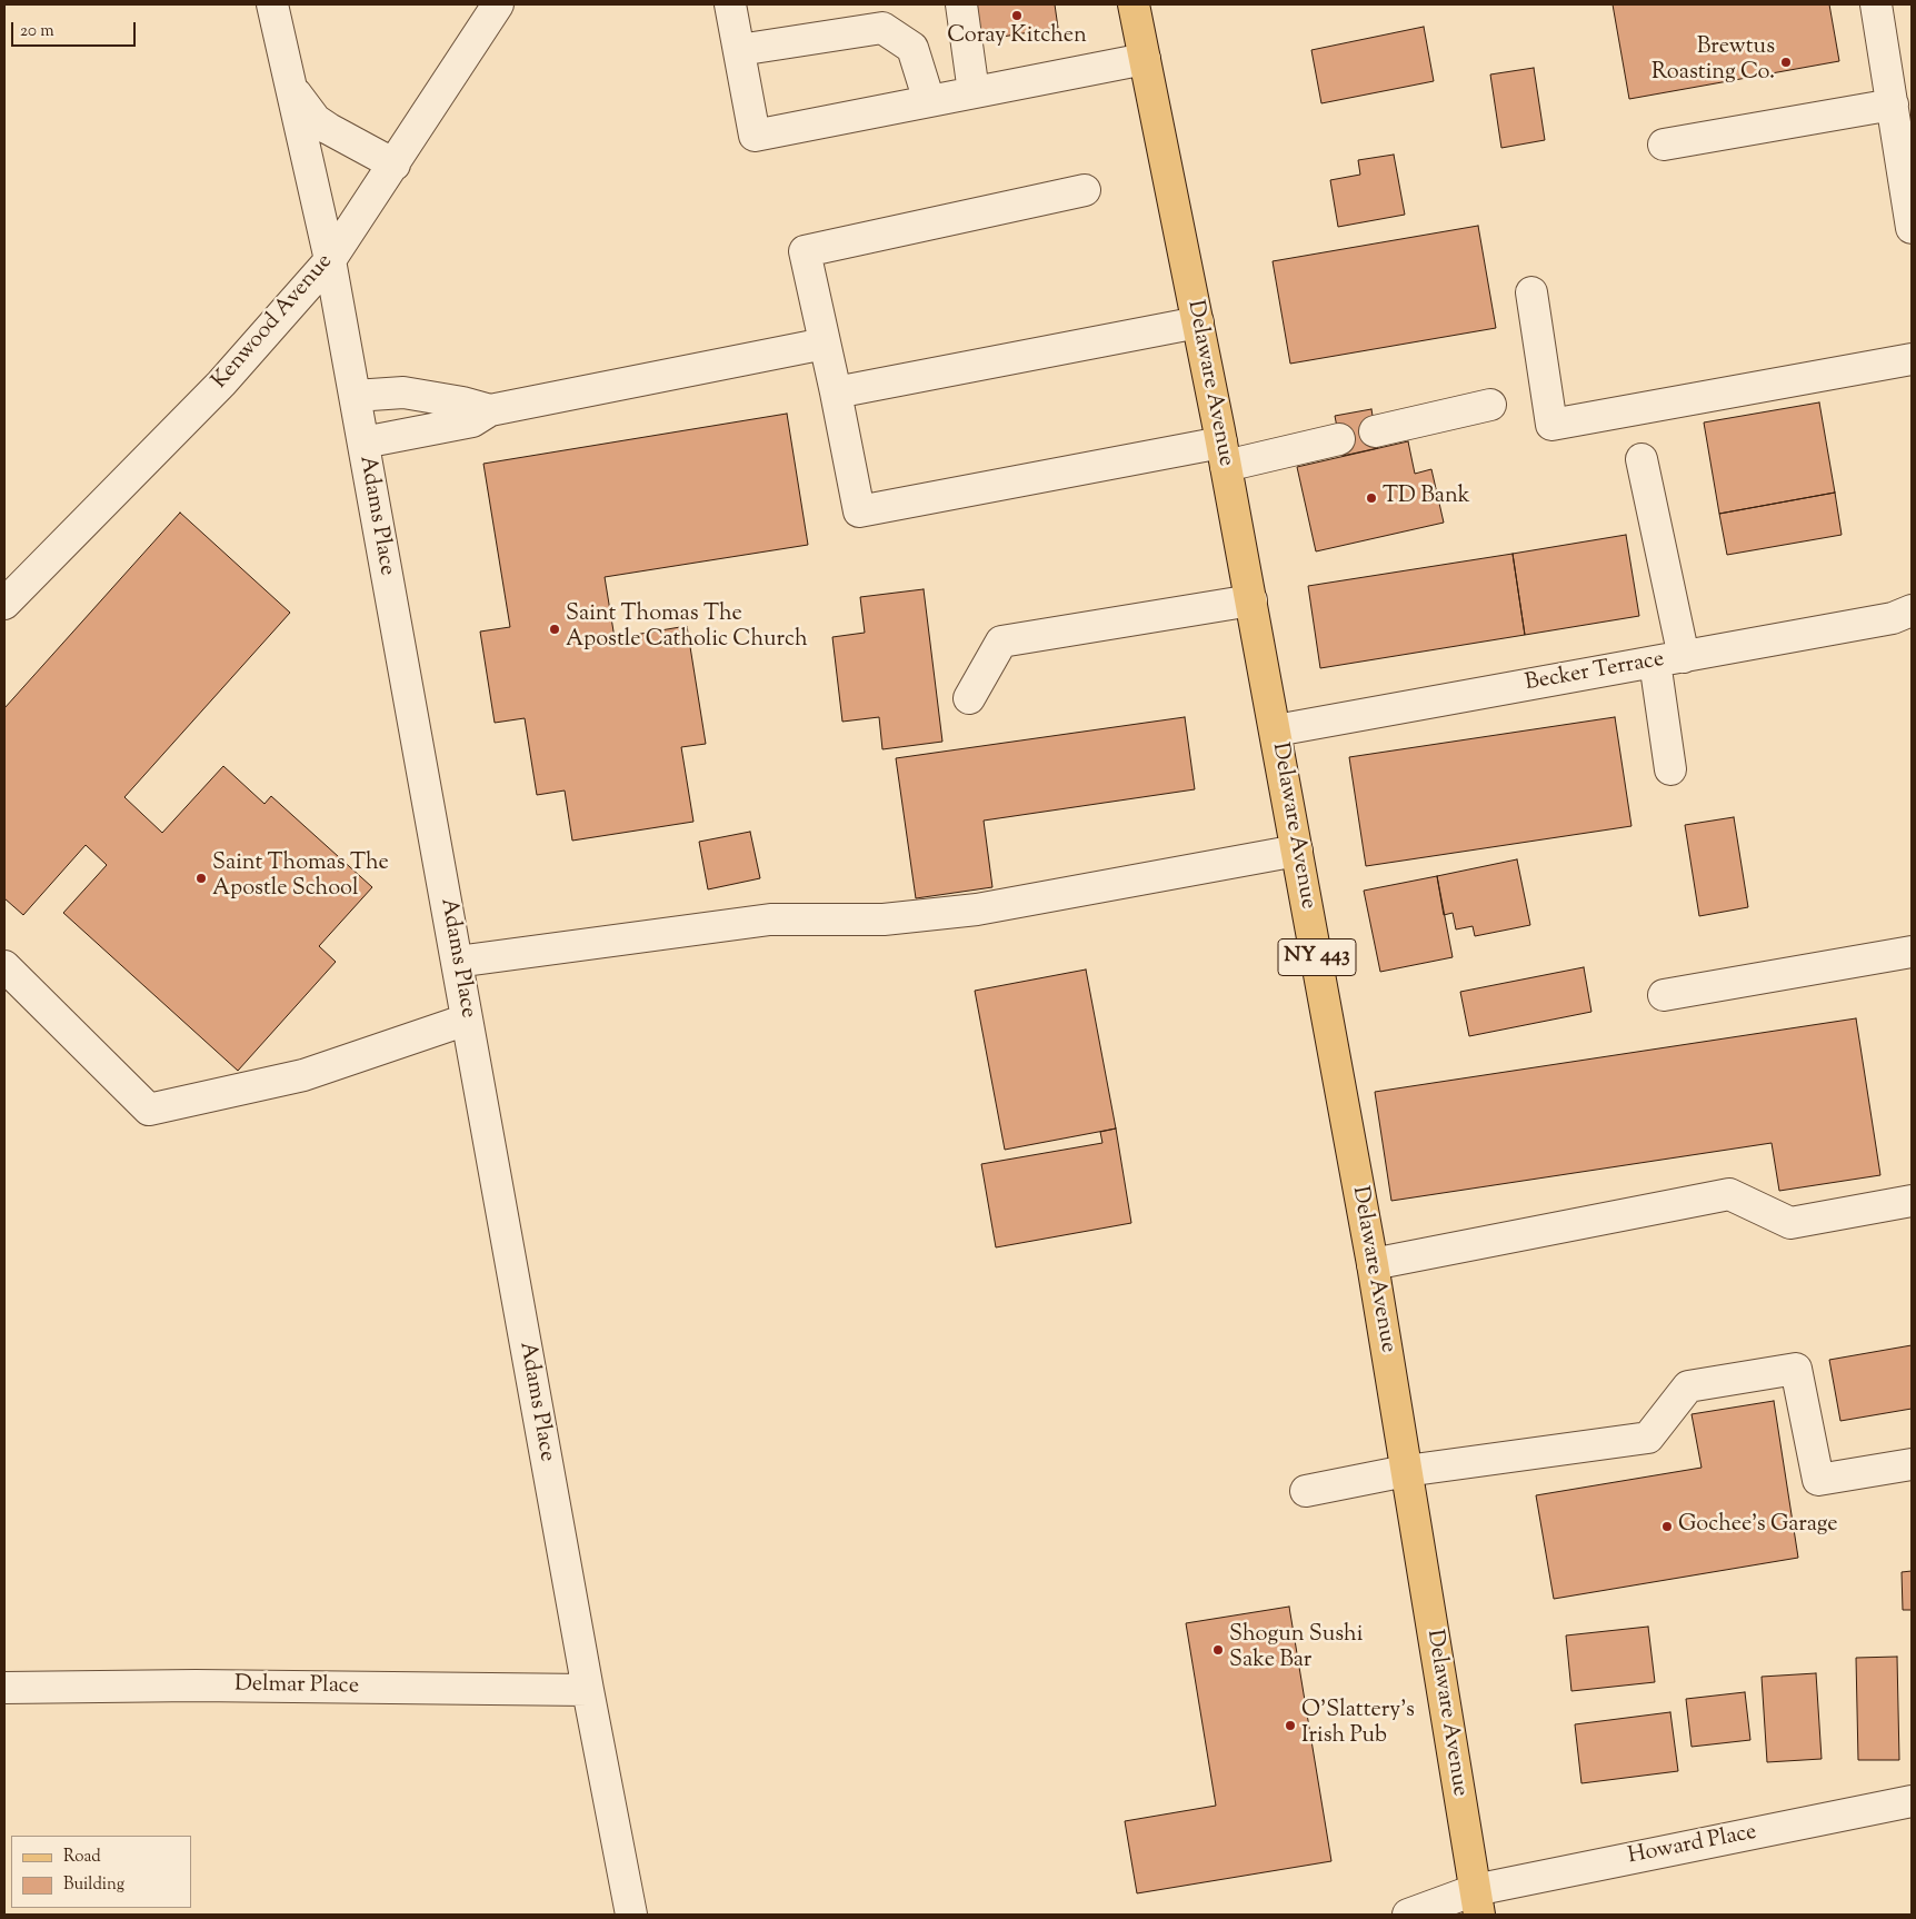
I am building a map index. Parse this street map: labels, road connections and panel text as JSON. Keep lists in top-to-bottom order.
{
  "streets": {
    "main road": ["Delaware Avenue", "NY 443"],
    "street": [
      "Kenwood Avenue",
      "Adams Place",
      "Becker Terrace",
      "Delmar Place",
      "Howard Place"
    ]
  },
  "crossings": [
    ["Kenwood Avenue", "Adams Place"],
    ["Delaware Avenue", "Becker Terrace"],
    ["Delaware Avenue", "Howard Place"],
    ["Adams Place", "Delmar Place"]
  ],
  "places": [
    "Coray Kitchen",
    "Brewtus Roasting Co.",
    "TD Bank",
    "Saint Thomas The Apostle Catholic Church",
    "Saint Thomas The Apostle School",
    "Gochee's Garage",
    "Shogun Sushi Sake Bar",
    "O'Slattery's Irish Pub"
  ],
  "legend": ["Road", "Building"],
  "scale_bar": "20 m"
}
